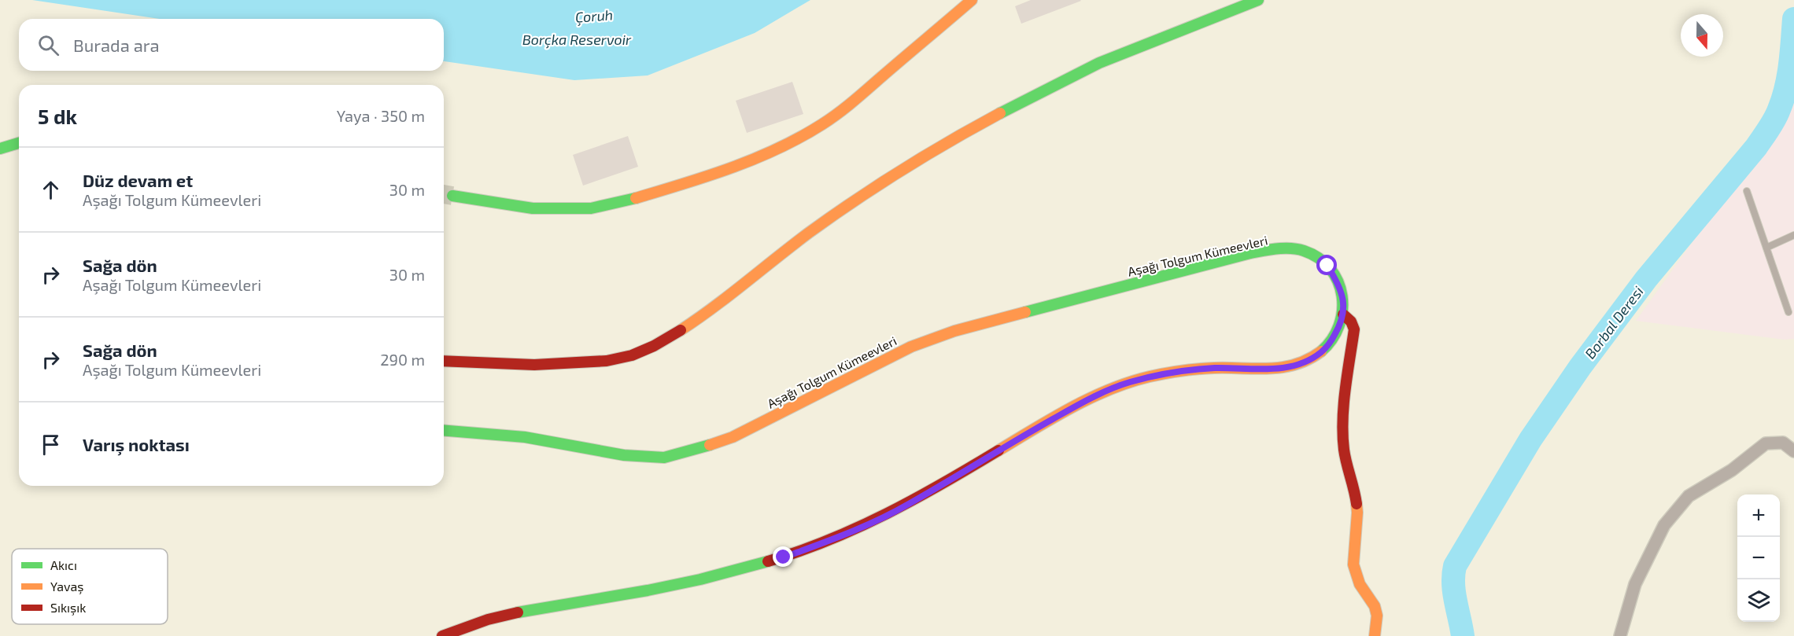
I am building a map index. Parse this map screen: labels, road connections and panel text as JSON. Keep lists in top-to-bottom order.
{
  "streets": {
    "main road": ["Aşağı Tolgum Kümeevleri"]
  },
  "water": ["Çoruh", "Borçka Reservoir", "Borbal Deresi"],
  "legend": ["Akıcı", "Yavaş", "Sıkışık"],
  "north": "bottom",
  "page": {
    "search": "Burada ara",
    "heading": ["5 dk", "Yaya · 350 m"],
    "list": [
      ["Düz devam et", "Aşağı Tolgum Kümeevleri", "30 m"],
      ["Sağa dön", "Aşağı Tolgum Kümeevleri", "30 m"],
      ["Sağa dön", "Aşağı Tolgum Kümeevleri", "290 m"],
      "Varış noktası"
    ],
    "map_buttons": ["+", "−"]
  }
}
